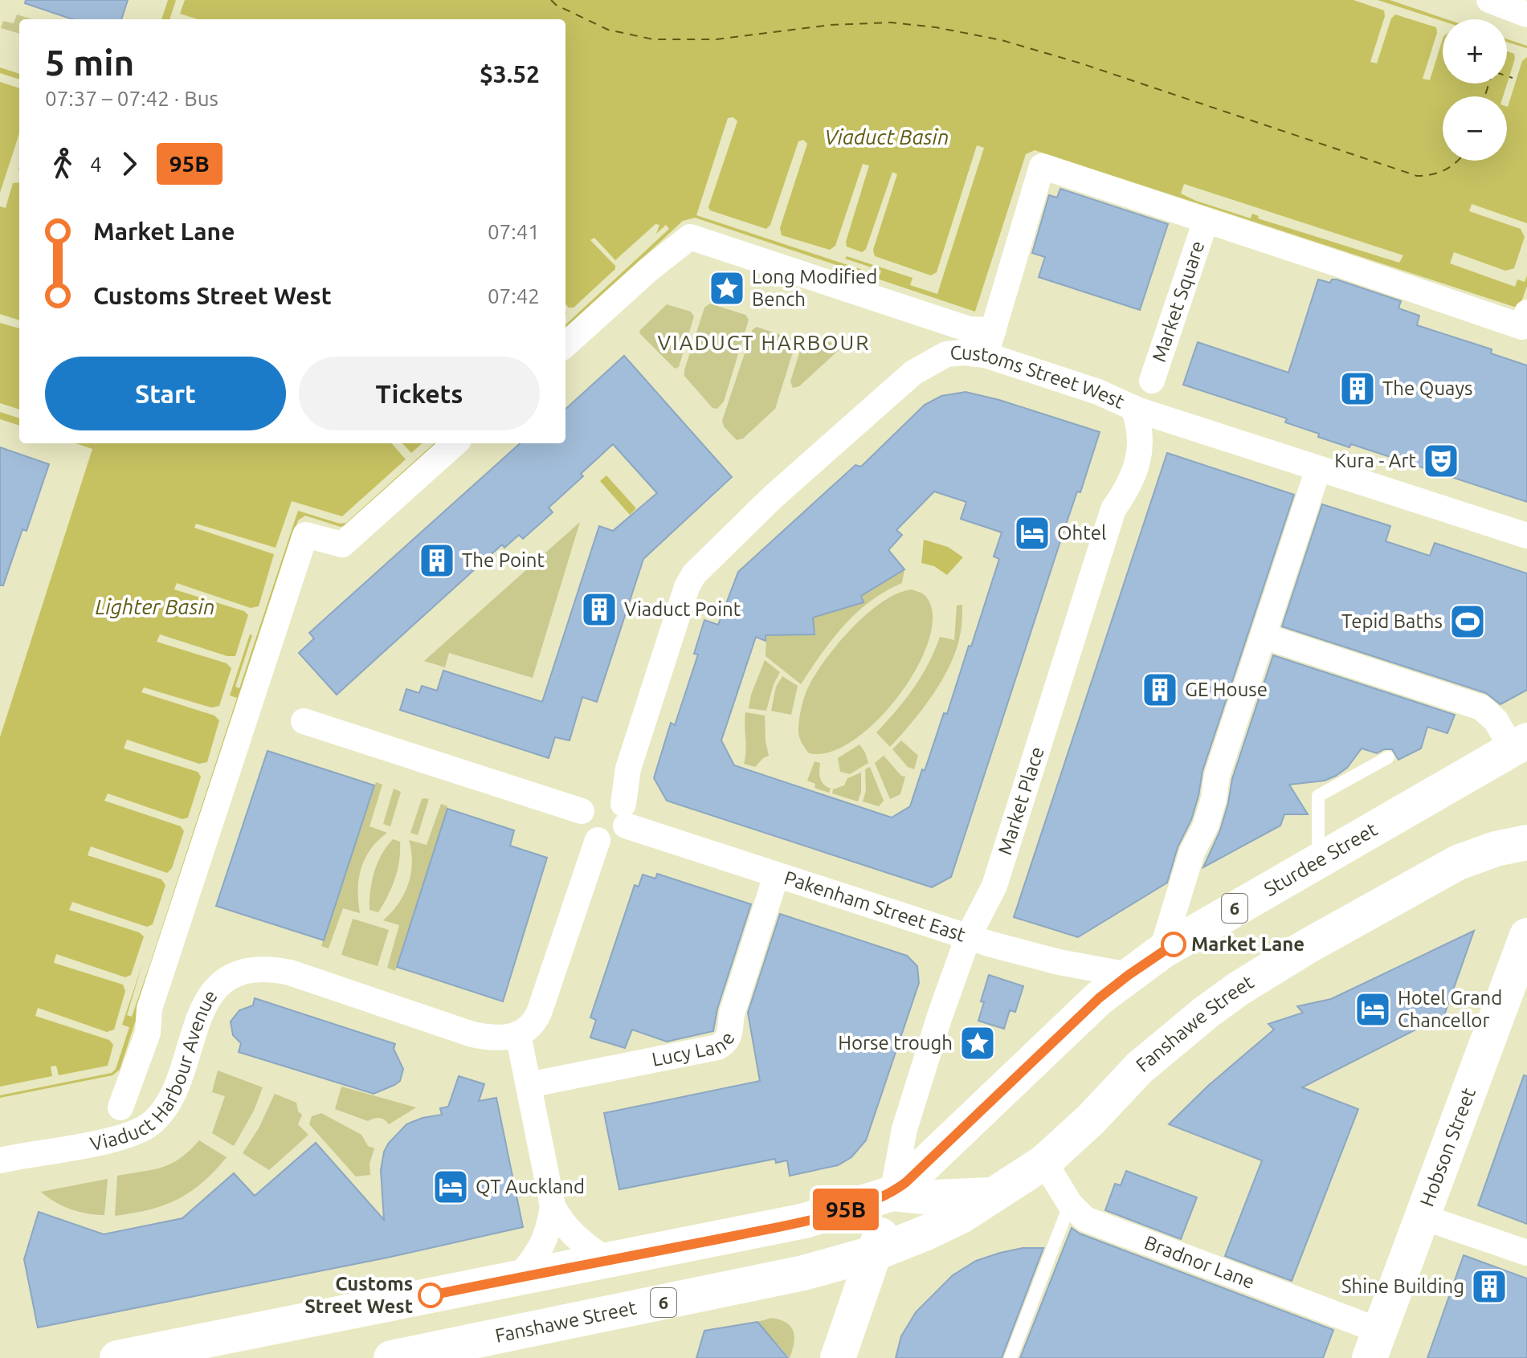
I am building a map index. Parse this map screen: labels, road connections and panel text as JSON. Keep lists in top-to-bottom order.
{
  "streets": {
    "main road": [
      "Sturdee Street",
      "6",
      "Fanshawe Street",
      "Hobson Street"
    ],
    "street": [
      "Market Square",
      "Customs Street West",
      "Market Place",
      "Pakenham Street East",
      "Lucy Lane",
      "Viaduct Harbour Avenue",
      "Bradnor Lane"
    ]
  },
  "crossings": [
    ["Customs Street West", "Market Place"],
    ["Customs Street West", "Pakenham Street East"],
    ["Market Place", "Sturdee Street"],
    ["Market Place", "Pakenham Street East"],
    ["Market Place", "Fanshawe Street"],
    ["Sturdee Street", "Pakenham Street East"],
    ["Sturdee Street", "Fanshawe Street"],
    ["Pakenham Street East", "Lucy Lane"],
    ["Fanshawe Street", "Bradnor Lane"],
    ["Hobson Street", "Bradnor Lane"]
  ],
  "districts": ["VIADUCT HARBOUR"],
  "water": ["Viaduct Basin", "Lighter Basin"],
  "places": {
    "place": ["Long Modified Bench", "Horse trough"],
    "building": [
      "The Quays",
      "The Point",
      "Viaduct Point",
      "GE House",
      "Shine Building"
    ],
    "theatre": ["Kura - Art"],
    "hotel": ["Ohtel", "Hotel Grand Chancellor", "QT Auckland"],
    "sports": ["Tepid Baths"],
    "other": ["Market Lane", "Customs Street West"]
  },
  "lines": ["bus line 95B"],
  "page": {
    "on_map": "95B",
    "map_buttons": ["+", "−"],
    "heading": ["5 min", "07:37 – 07:42 · Bus", "$3.52"],
    "legs": ["4", "95B"],
    "list": [
      {
        "name": "Market Lane",
        "value": "07:41"
      },
      {
        "name": "Customs Street West",
        "value": "07:42"
      }
    ],
    "buttons": ["Start", "Tickets"]
  }
}
